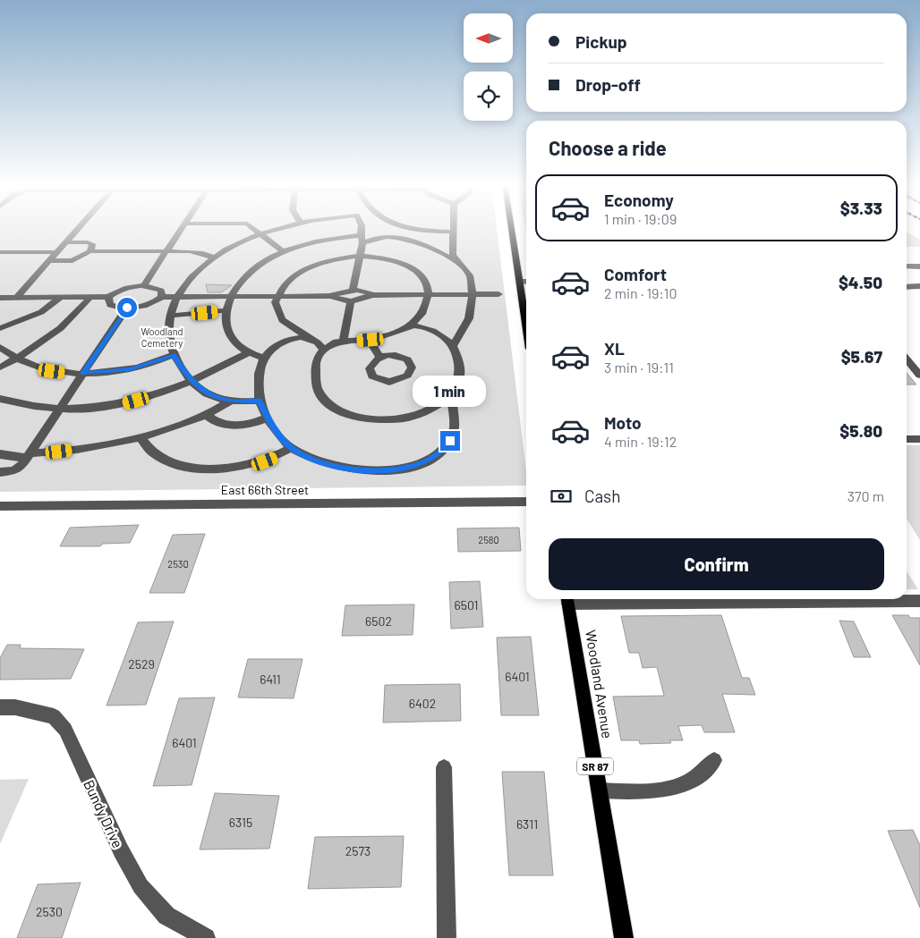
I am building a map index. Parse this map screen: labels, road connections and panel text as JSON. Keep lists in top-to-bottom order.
{
  "streets": {
    "main road": ["Woodland Avenue", "SR 87"],
    "street": ["East 66th Street", "Bundy Drive"]
  },
  "parks": ["Woodland Cemetery"],
  "house_numbers": [
    "2580",
    "2530",
    "6501",
    "6502",
    "2529",
    "6401",
    "6411",
    "6402",
    "6401",
    "6315",
    "6311",
    "2573",
    "2530"
  ],
  "north": "left",
  "page": {
    "banner": ["Pickup", "Drop-off"],
    "heading": "Choose a ride",
    "list": [
      {
        "name": "Economy",
        "note": "1 min · 19:09",
        "value": "$3.33"
      },
      {
        "name": "Comfort",
        "note": "2 min · 19:10",
        "value": "$4.50"
      },
      {
        "name": "XL",
        "note": "3 min · 19:11",
        "value": "$5.67"
      },
      {
        "name": "Moto",
        "note": "4 min · 19:12",
        "value": "$5.80"
      }
    ],
    "bubble": "1 min",
    "pay": ["Cash", "370 m"],
    "buttons": "Confirm"
  }
}
